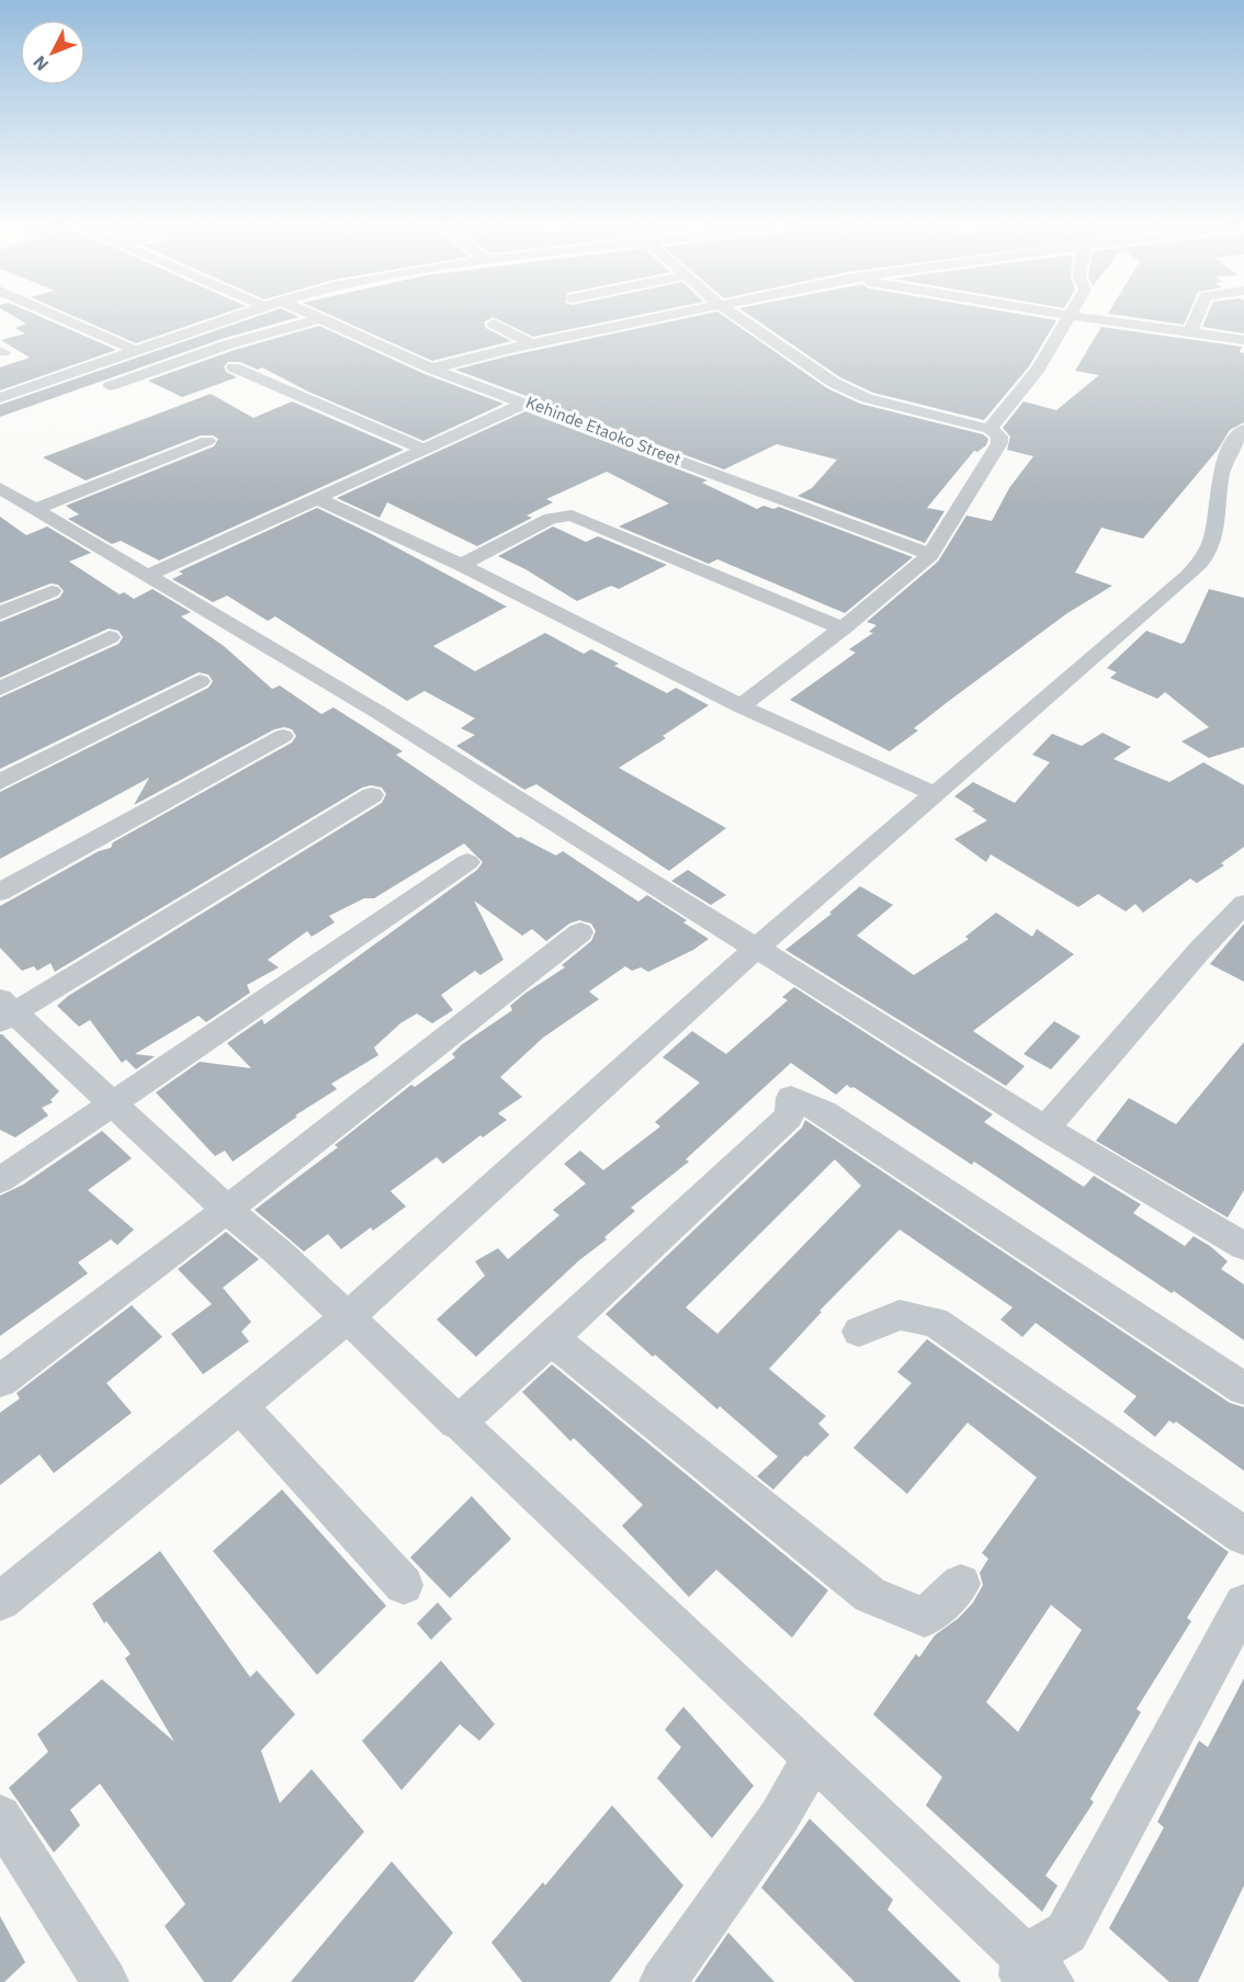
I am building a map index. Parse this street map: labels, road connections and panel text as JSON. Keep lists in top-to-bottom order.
{
  "streets": {
    "street": ["Kehinde Etaoko Street"]
  },
  "north": "bottom left"
}
